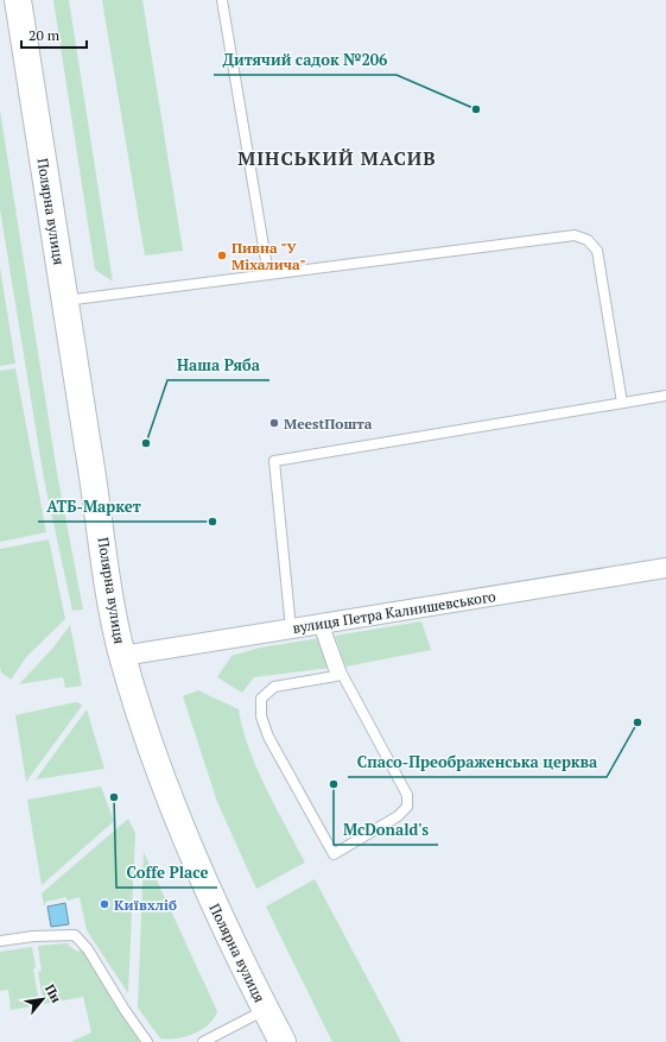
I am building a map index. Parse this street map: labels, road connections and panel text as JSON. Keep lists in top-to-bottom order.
{
  "streets": {
    "main road": ["Полярна вулиця"],
    "street": ["вулиця Петра Калнишевського"]
  },
  "crossings": [
    ["Полярна вулиця", "вулиця Петра Калнишевського"]
  ],
  "districts": ["МІНСЬКИЙ МАСИВ"],
  "places": [
    "Дитячий садок №206",
    "Пивна \"У Міхалича\"",
    "MeestПошта",
    "Наша Ряба",
    "АТБ-Маркет",
    "Спасо-Преображенська церква",
    "McDonald's",
    "Coffe Place",
    "Київхліб"
  ],
  "scale_bar": "20 m",
  "north": "top right"
}
